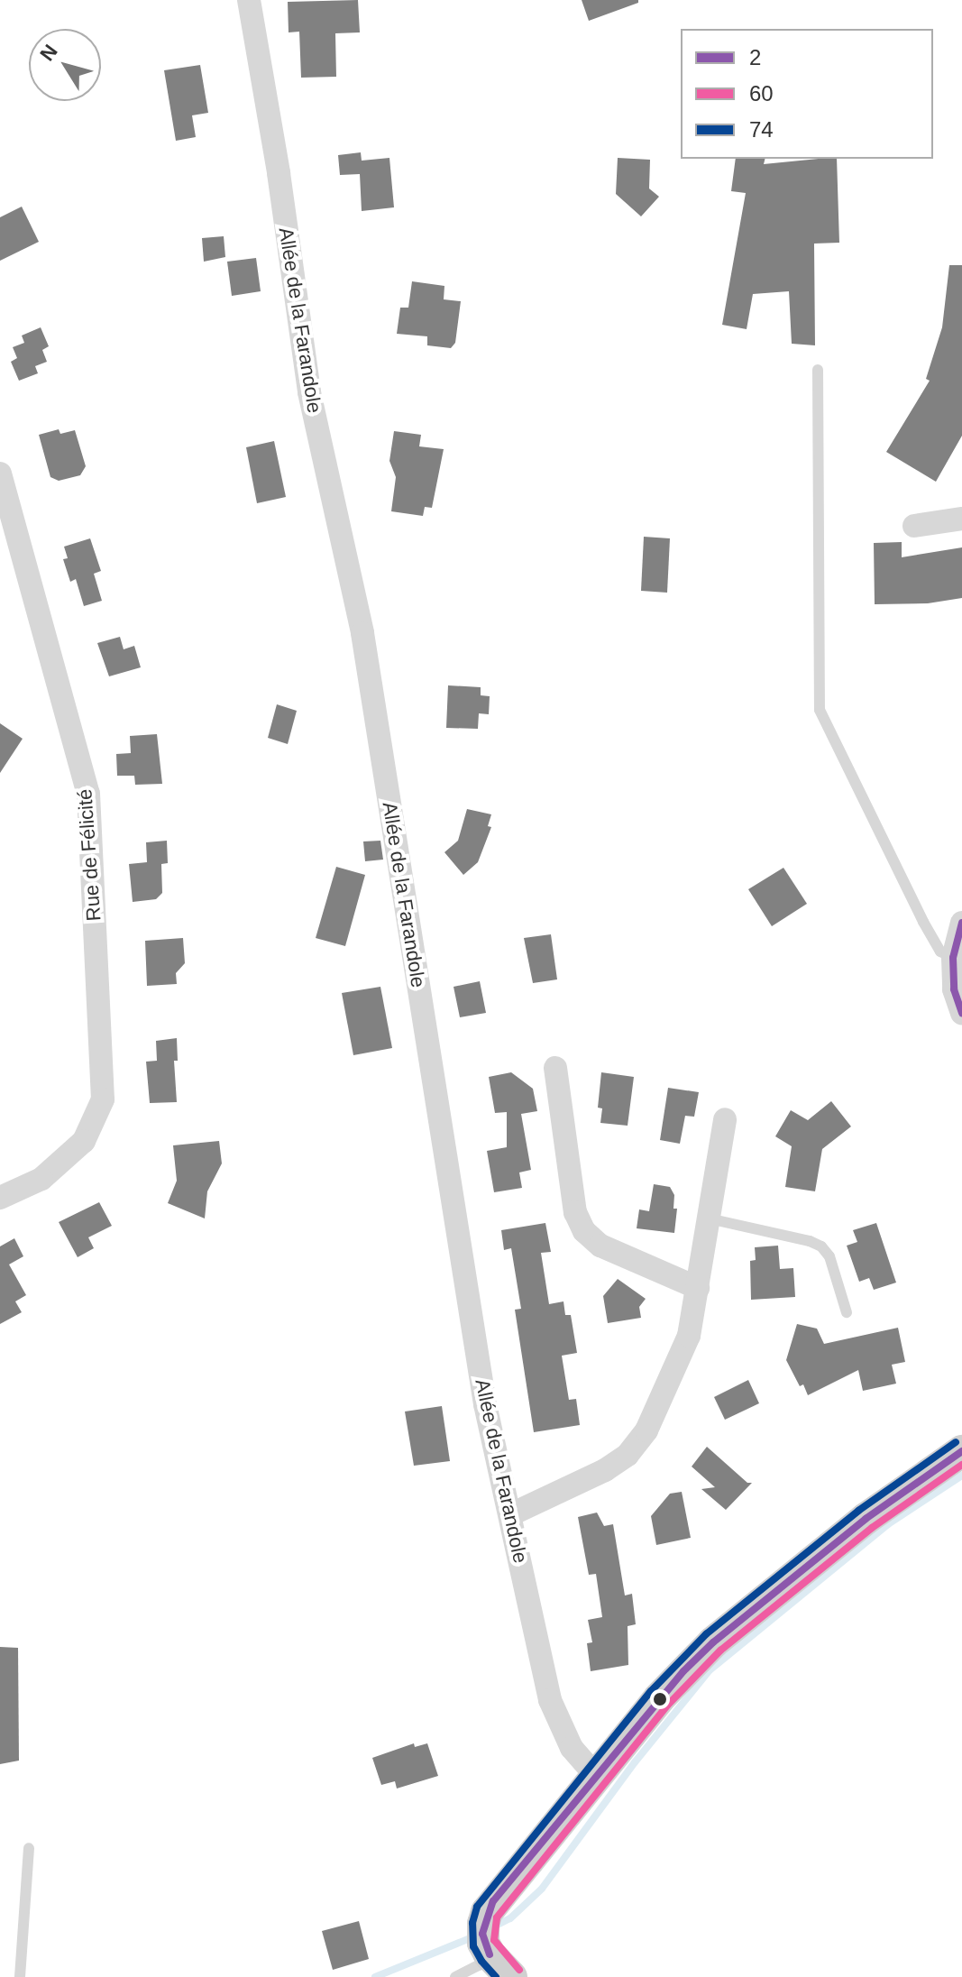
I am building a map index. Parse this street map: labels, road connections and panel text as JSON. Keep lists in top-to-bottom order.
{
  "streets": {
    "street": ["Allée de la Farandole", "Rue de Félicité"]
  },
  "lines": ["transit line 2", "transit line 74", "transit line 60"],
  "legend": ["2", "60", "74"],
  "north": "top left"
}
